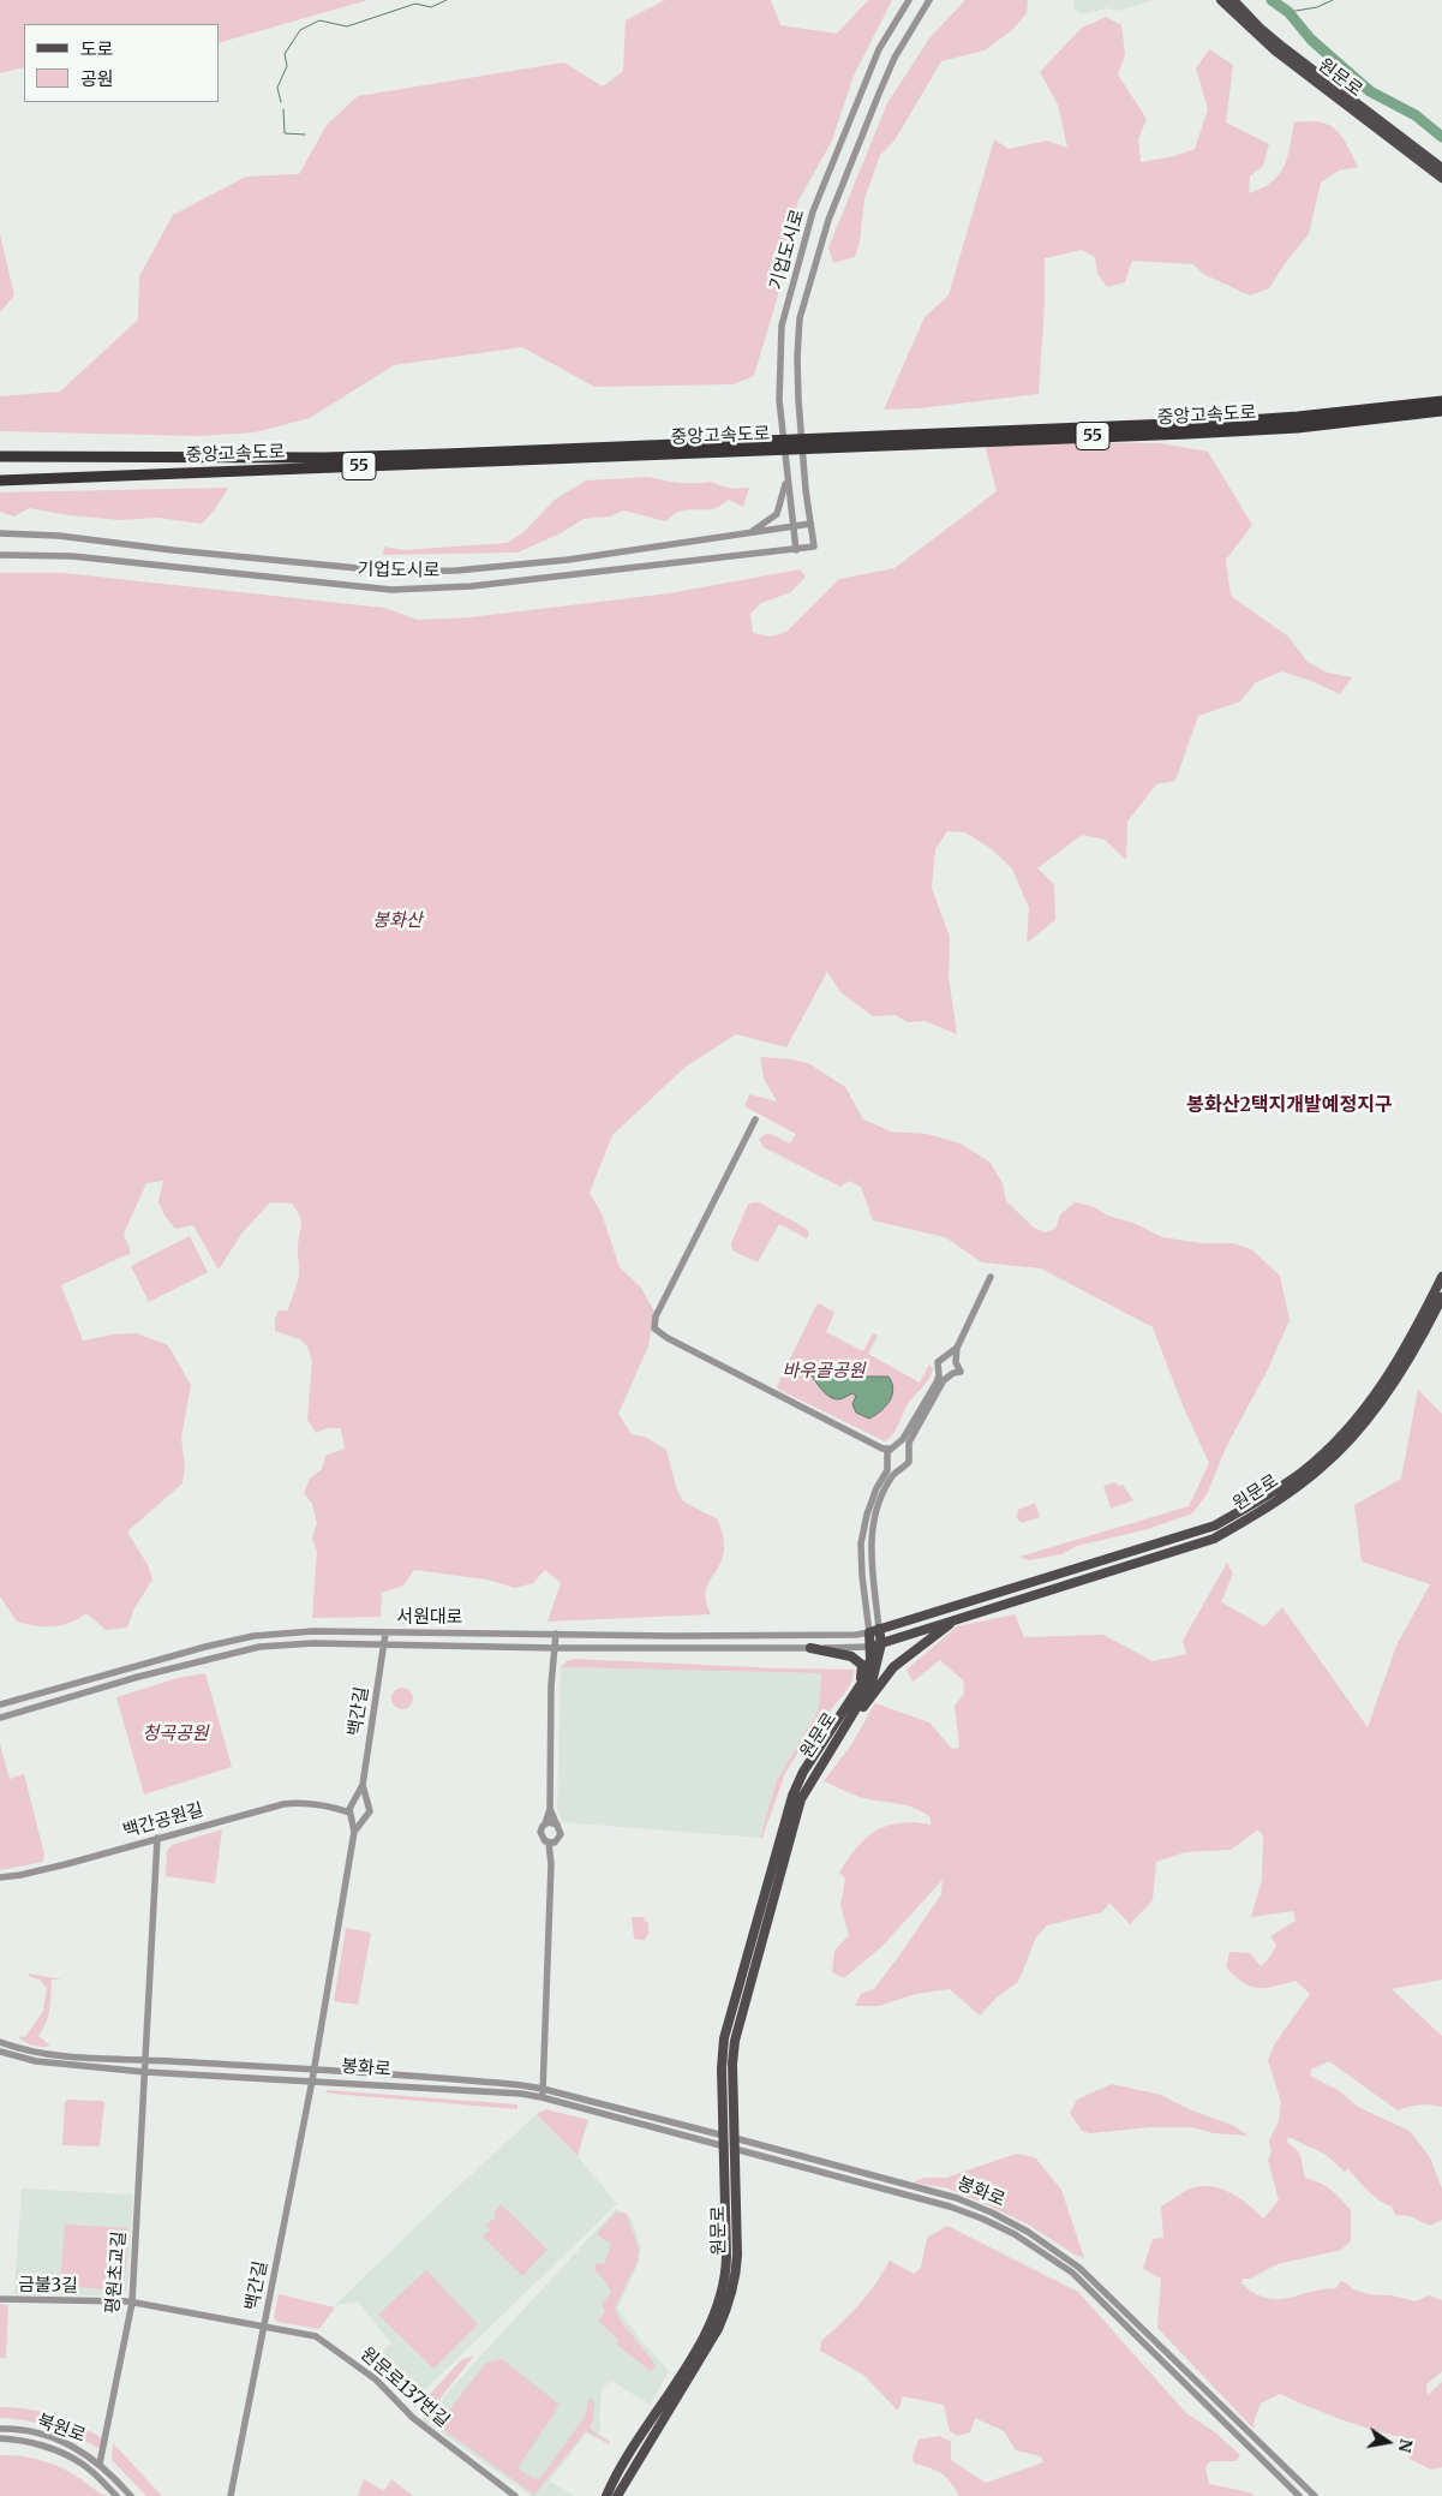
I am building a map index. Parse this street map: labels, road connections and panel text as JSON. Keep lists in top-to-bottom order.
{
  "streets": {
    "highway": ["중앙고속도로", "55"],
    "main road": ["원문로", "봉화로"],
    "street": [
      "기업도시로",
      "서원대로",
      "백간길",
      "백간공원길",
      "평원초교길",
      "금불3길",
      "원문로137번길",
      "북원로"
    ]
  },
  "crossings": [
    ["원문로", "서원대로"],
    ["원문로", "봉화로"],
    ["서원대로", "백간길"],
    ["백간길", "봉화로"],
    ["백간길", "금불3길"],
    ["백간길", "원문로137번길"],
    ["백간공원길", "평원초교길"],
    ["봉화로", "평원초교길"],
    ["평원초교길", "금불3길"],
    ["평원초교길", "북원로"],
    ["금불3길", "원문로137번길"]
  ],
  "districts": ["봉화산2택지개발예정지구"],
  "parks": ["봉화산", "바우골공원", "청곡공원"],
  "legend": ["도로", "공원"],
  "north": "right"
}
